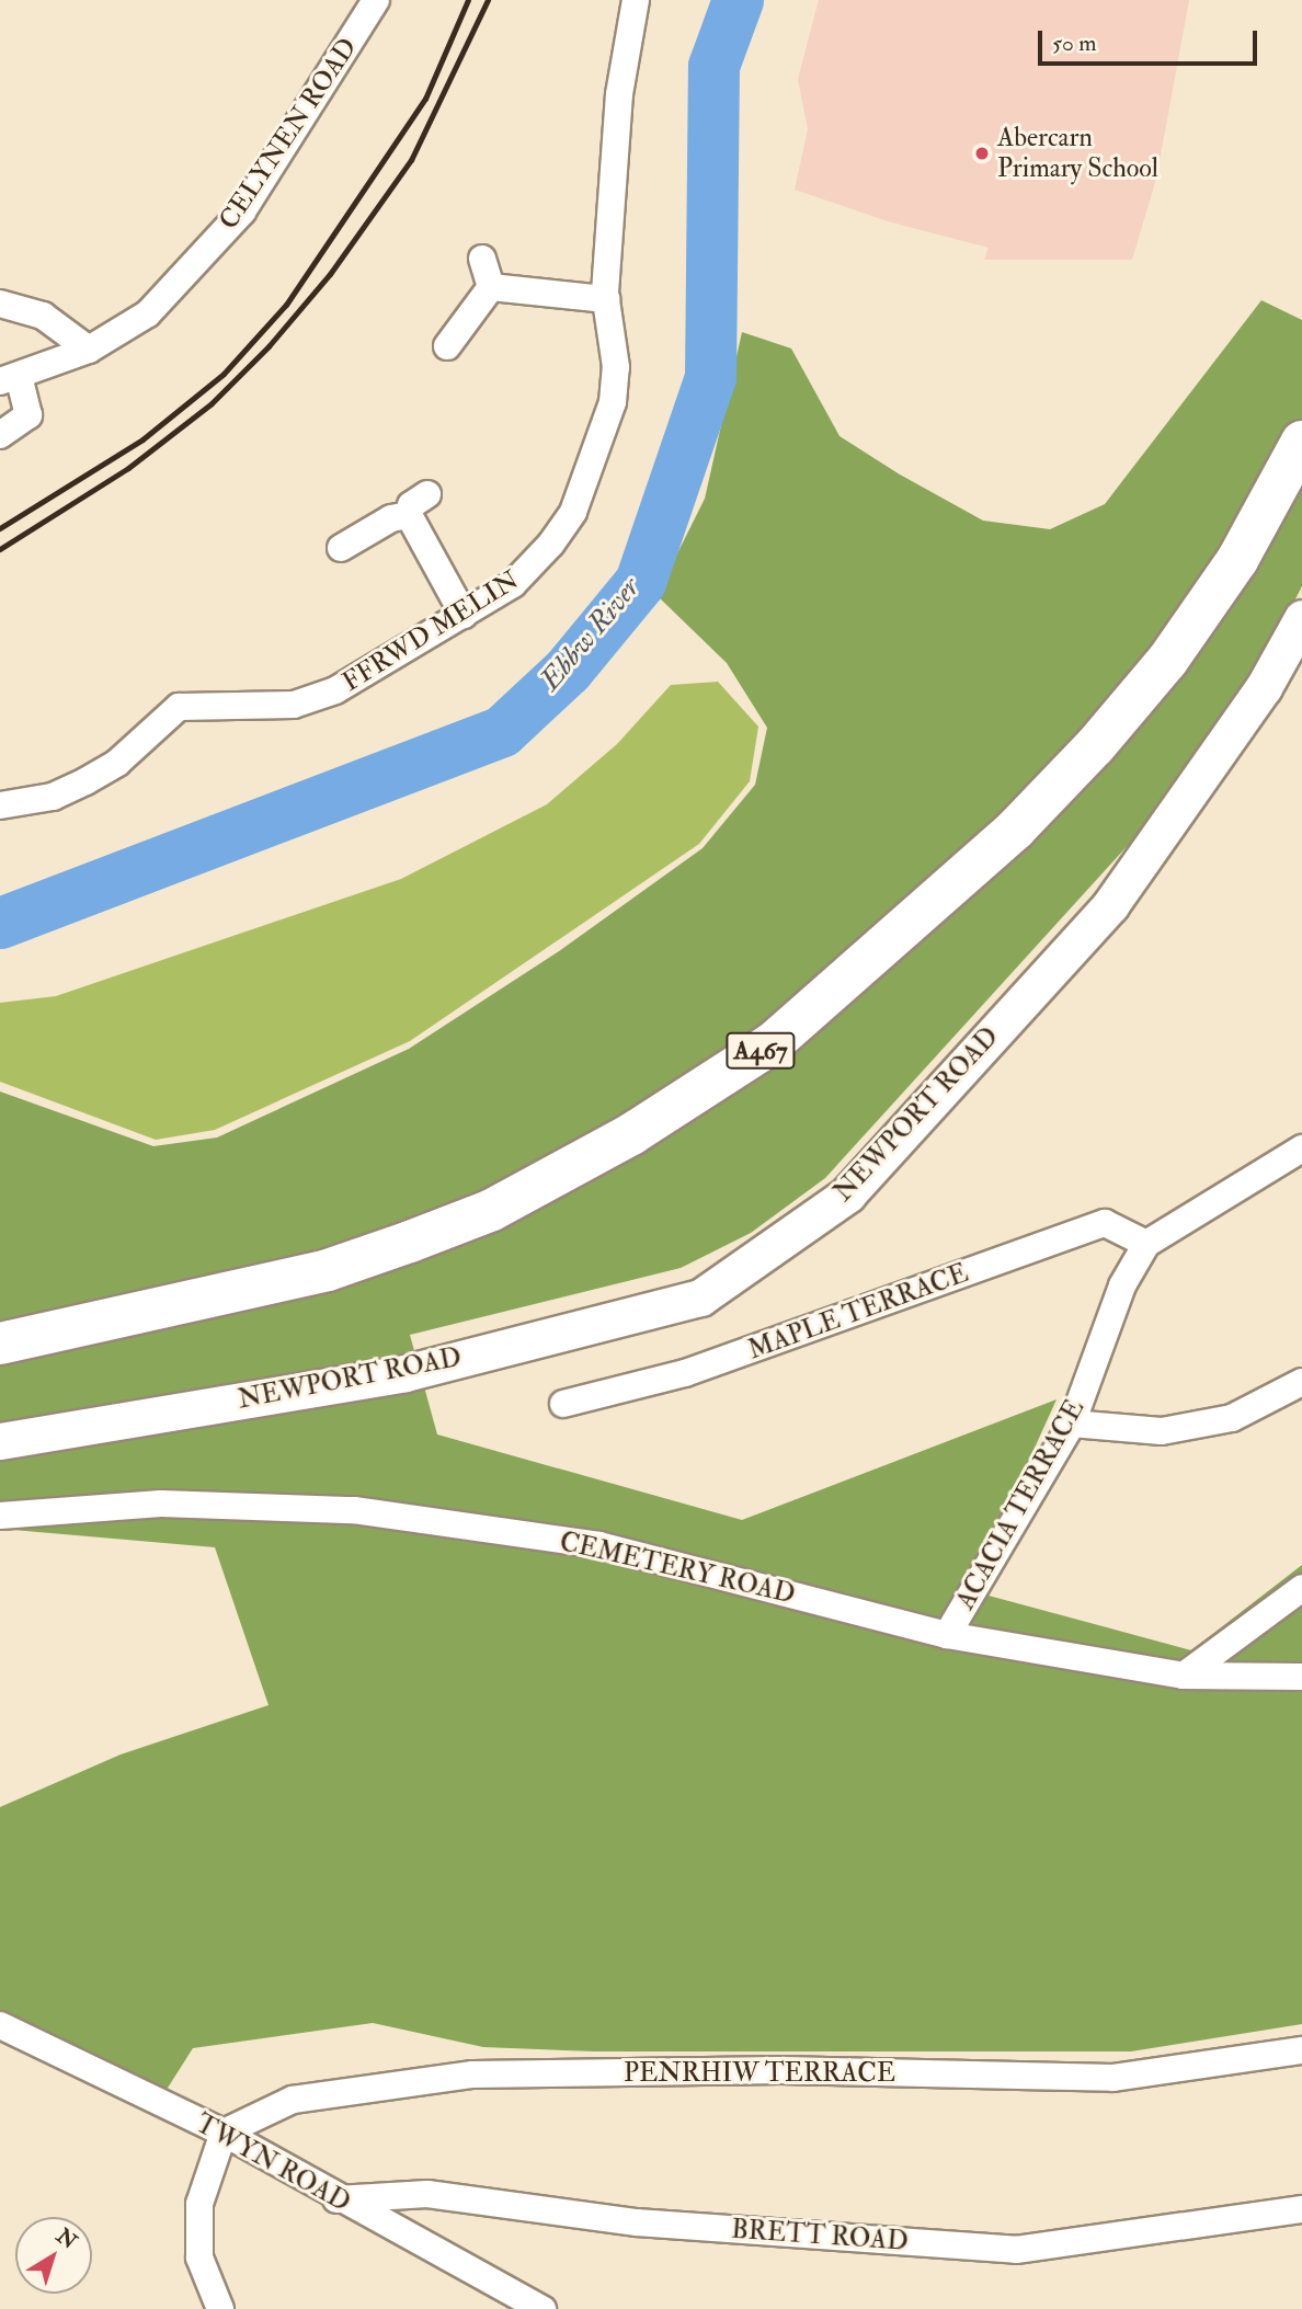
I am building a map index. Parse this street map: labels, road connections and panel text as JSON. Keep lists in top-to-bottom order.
{
  "streets": {
    "main road": ["A467", "NEWPORT ROAD"],
    "street": [
      "CELYNEN ROAD",
      "FFRWD MELIN",
      "MAPLE TERRACE",
      "ACACIA TERRACE",
      "CEMETERY ROAD",
      "PENRHIW TERRACE",
      "TWYN ROAD",
      "BRETT ROAD"
    ]
  },
  "crossings": [
    ["MAPLE TERRACE", "ACACIA TERRACE"],
    ["ACACIA TERRACE", "CEMETERY ROAD"],
    ["PENRHIW TERRACE", "TWYN ROAD"],
    ["TWYN ROAD", "BRETT ROAD"]
  ],
  "water": ["Ebbw River"],
  "places": ["Abercarn Primary School"],
  "scale_bar": "50 m",
  "north": "top right"
}
